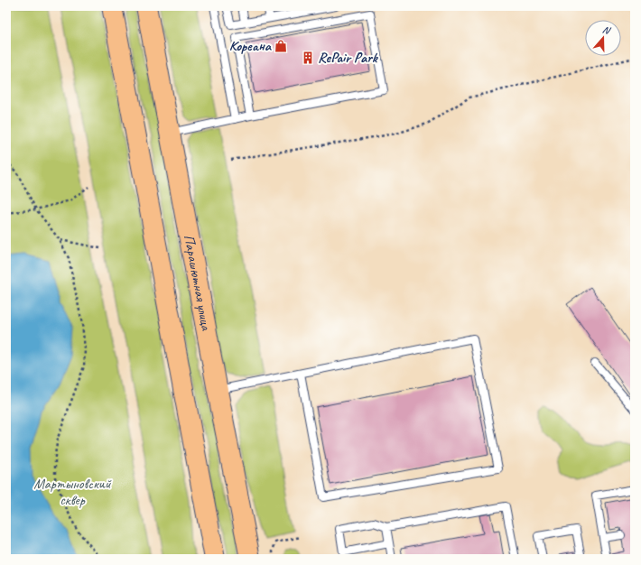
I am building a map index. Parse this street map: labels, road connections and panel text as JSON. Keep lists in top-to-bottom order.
{
  "streets": {
    "main road": ["Парашютная улица"]
  },
  "parks": ["Мартыновский сквер"],
  "places": {
    "shop": ["Кореана"],
    "building": ["RePair Park"]
  },
  "north": "top"
}
